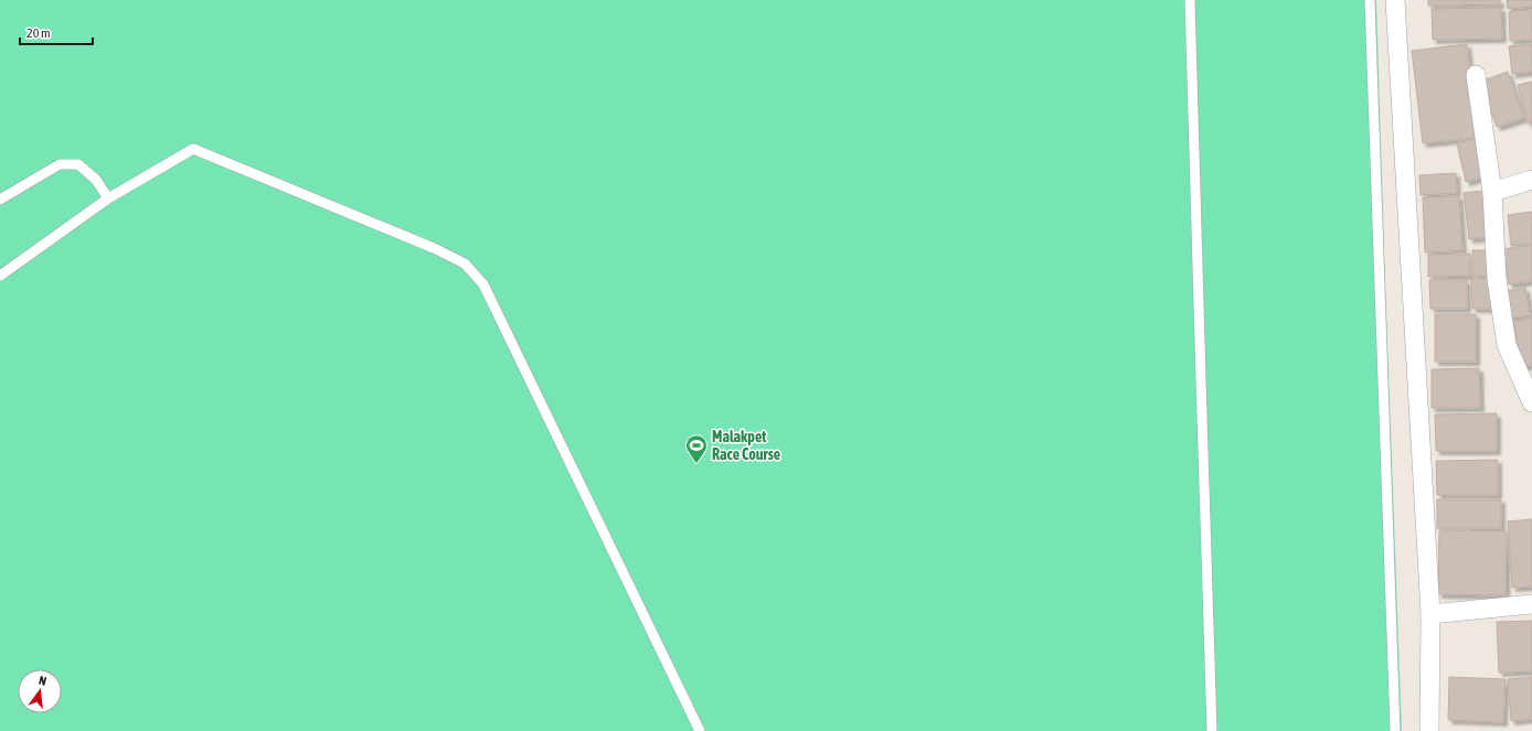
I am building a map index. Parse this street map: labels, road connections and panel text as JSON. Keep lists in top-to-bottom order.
{
  "places": {
    "sports": ["Malakpet Race Course"]
  },
  "scale_bar": "20 m",
  "north": "top"
}
